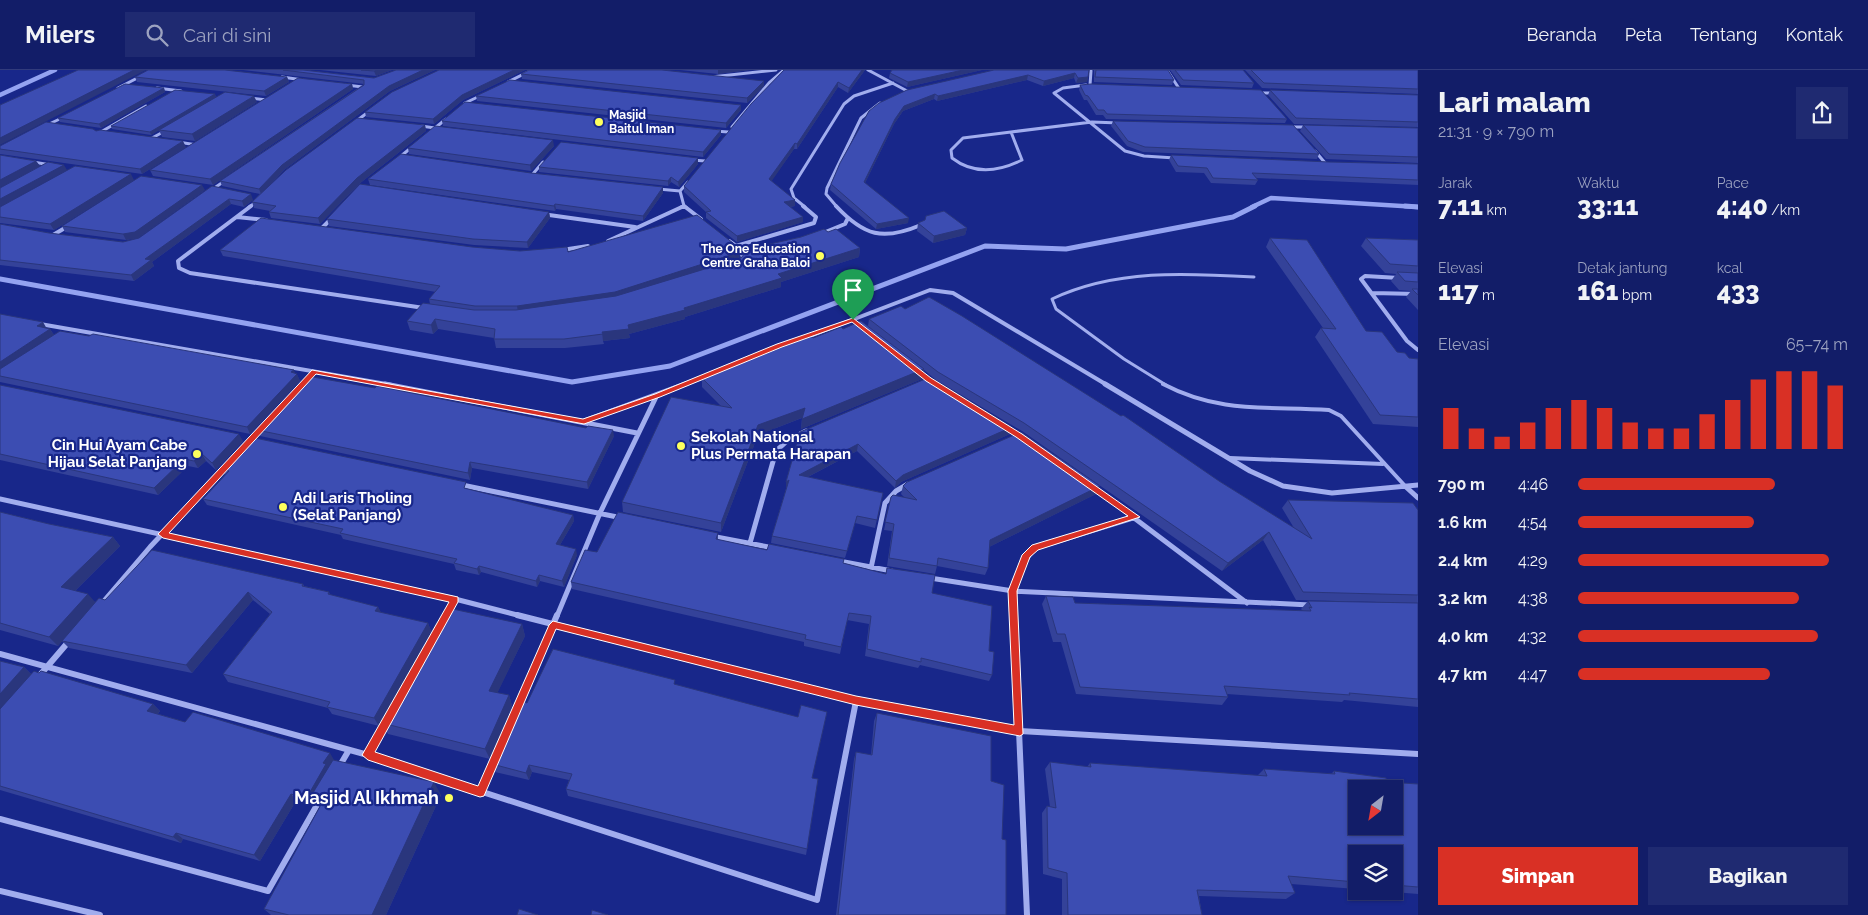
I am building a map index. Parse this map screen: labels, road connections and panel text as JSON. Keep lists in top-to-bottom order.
{
  "places": [
    "Masjid Baitul Iman",
    "The One Education Centre Graha Baloi",
    "Sekolah National Plus Permata Harapan",
    "Cin Hui Ayam Cabe Hijau Selat Panjang",
    "Adi Laris Tholing (Selat Panjang)",
    "Masjid Al Ikhmah"
  ],
  "north": "bottom left",
  "page": {
    "header": "Milers",
    "search": "Cari di sini",
    "nav": [
      "Beranda",
      "Peta",
      "Tentang",
      "Kontak"
    ],
    "heading": ["Lari malam", "21:31 · 9 × 790 m"],
    "stats": [
      ["Jarak", "7.11 km"],
      ["Waktu", "33:11"],
      ["Pace", "4:40 /km"],
      ["Elevasi", "117 m"],
      ["Detak jantung", "161 bpm"],
      ["kcal", "433"]
    ],
    "chart": ["Elevasi", "65–74 m"],
    "list": [
      {
        "name": "790 m",
        "note": "4:46"
      },
      {
        "name": "1.6 km",
        "note": "4:54"
      },
      {
        "name": "2.4 km",
        "note": "4:29"
      },
      {
        "name": "3.2 km",
        "note": "4:38"
      },
      {
        "name": "4.0 km",
        "note": "4:32"
      },
      {
        "name": "4.7 km",
        "note": "4:47"
      }
    ],
    "buttons": ["Simpan", "Bagikan"]
  }
}
